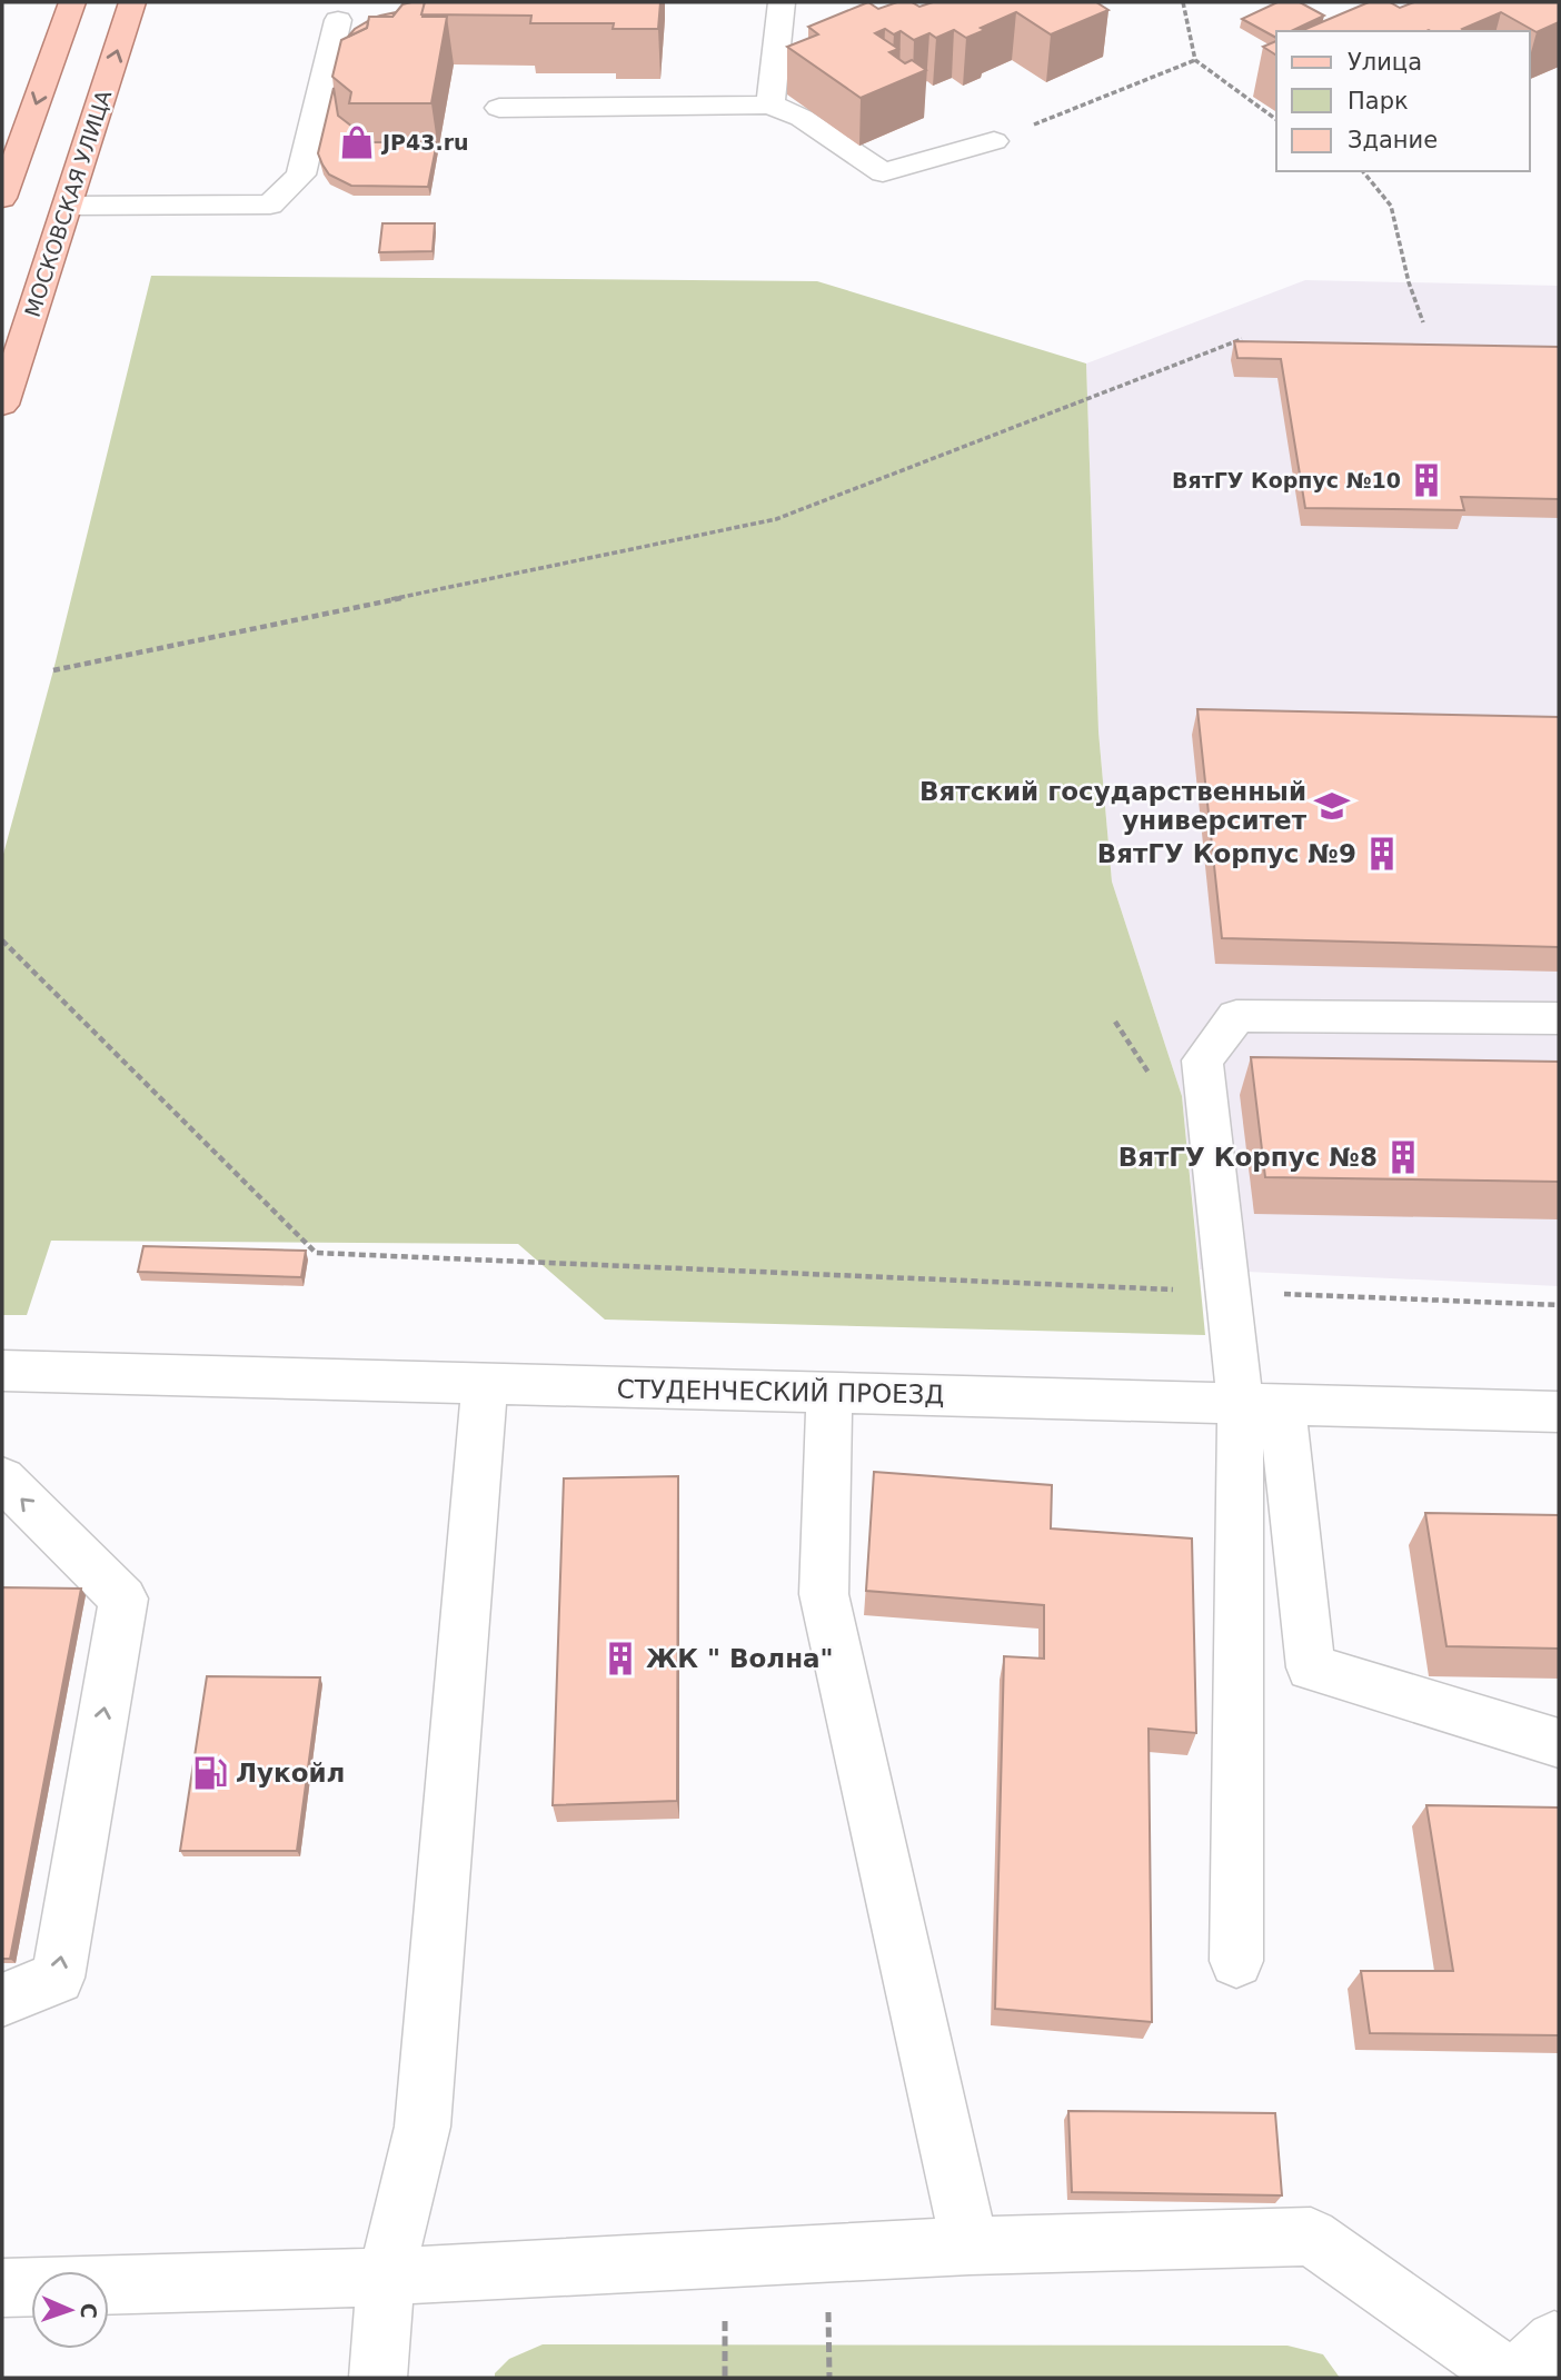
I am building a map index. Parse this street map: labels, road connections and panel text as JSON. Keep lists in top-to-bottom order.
{
  "streets": {
    "main road": ["МОСКОВСКАЯ УЛИЦА"],
    "street": ["СТУДЕНЧЕСКИЙ ПРОЕЗД"]
  },
  "places": {
    "shop": ["JP43.ru"],
    "building": [
      "ВятГУ Корпус №10",
      "ВятГУ Корпус №9",
      "ВятГУ Корпус №8",
      "ЖК \" Волна\""
    ],
    "school or university": ["Вятский государственный университет"],
    "fuel station": ["Лукойл"]
  },
  "legend": ["Улица", "Парк", "Здание"],
  "north": "right"
}
